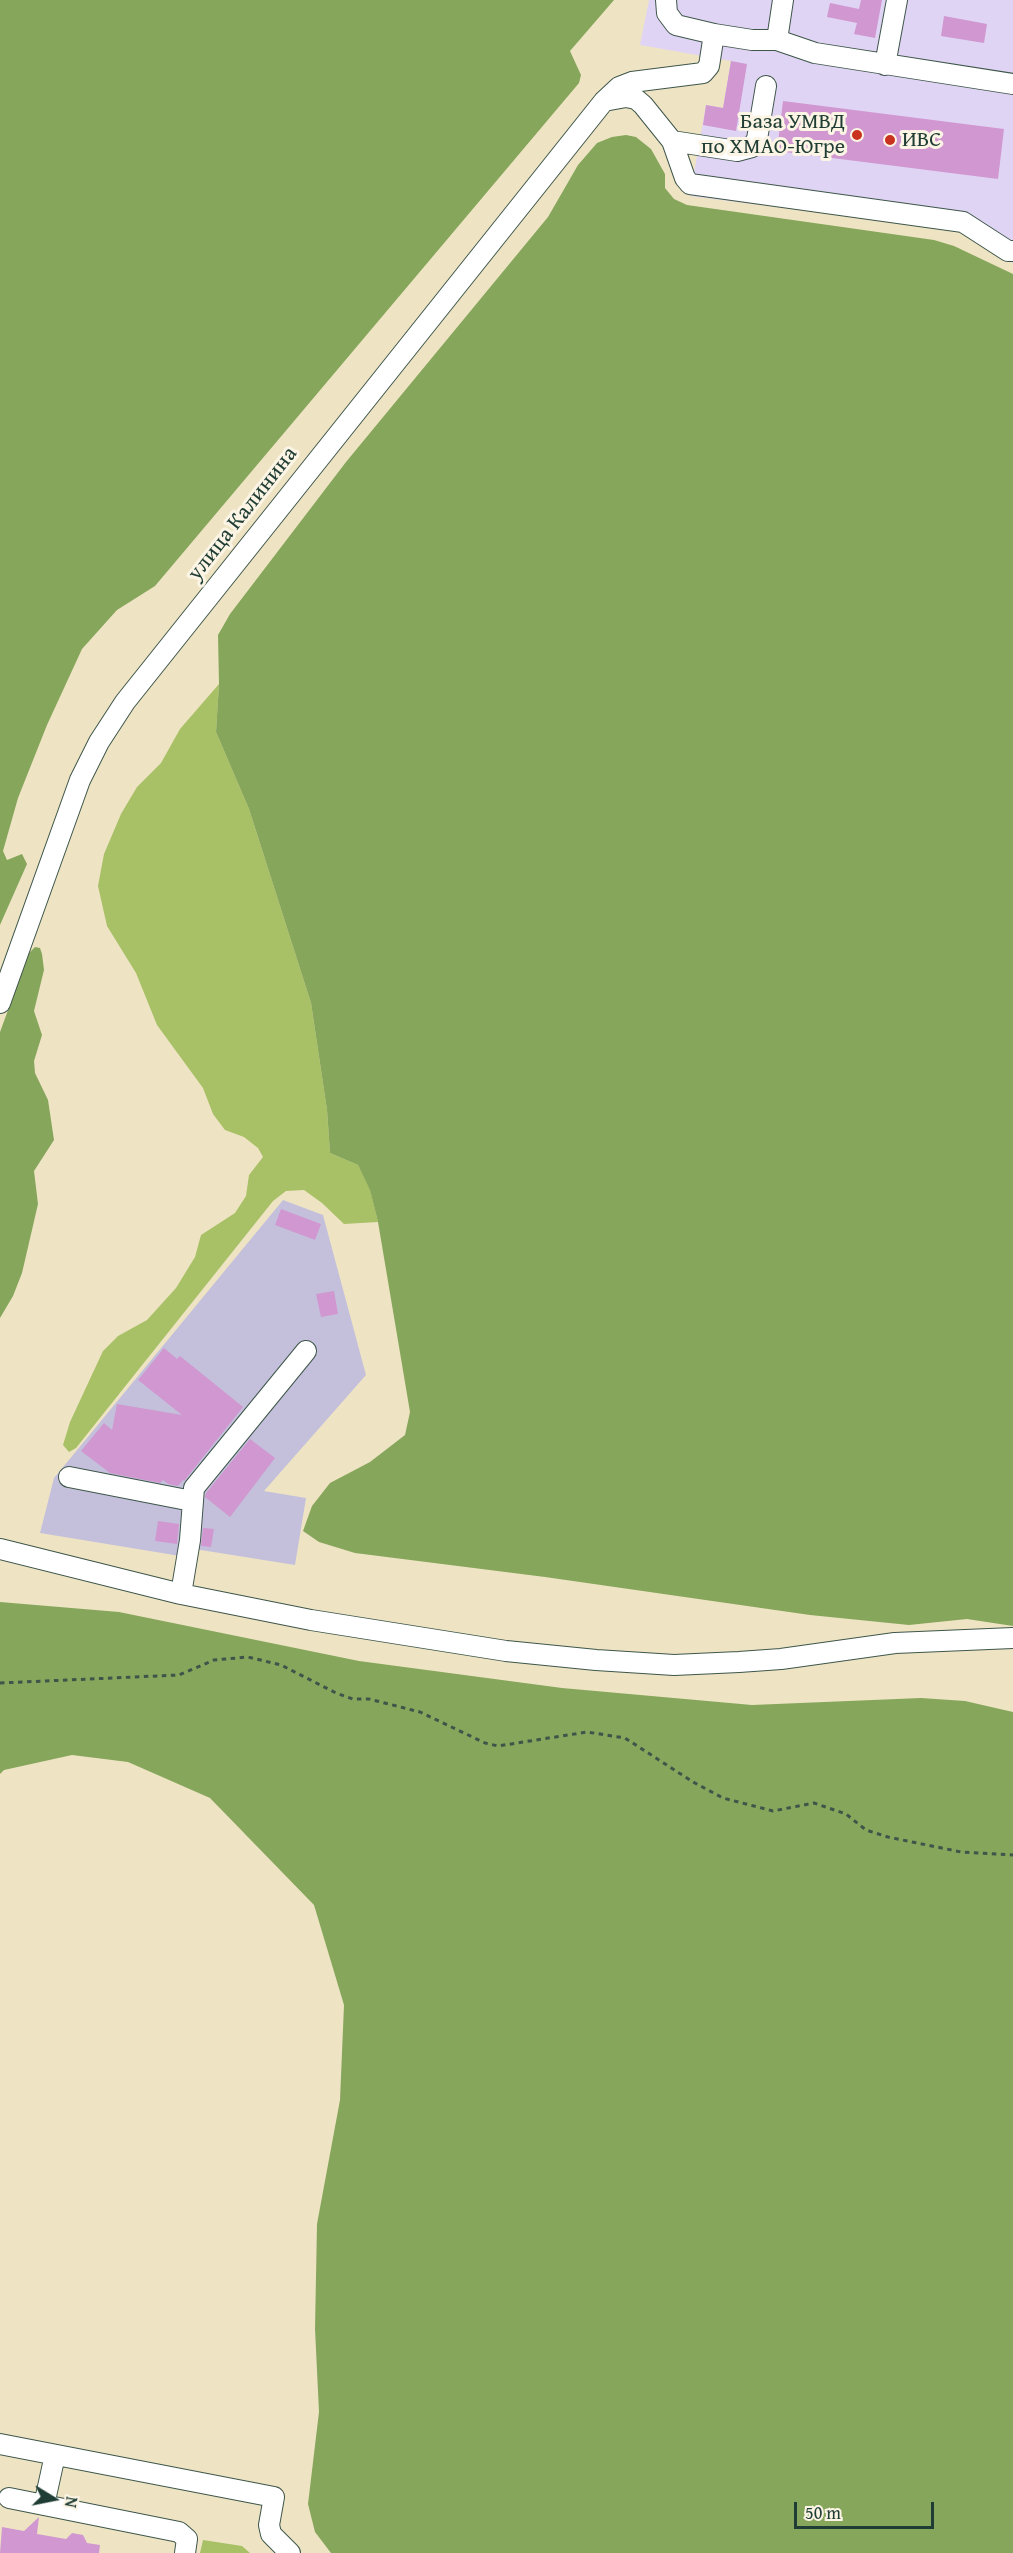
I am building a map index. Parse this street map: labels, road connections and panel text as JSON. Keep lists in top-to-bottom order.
{
  "streets": {
    "street": ["улица Калинина"]
  },
  "places": ["База УМВД по ХМАО-Югре", "ИВС"],
  "scale_bar": "50 m",
  "north": "right"
}
